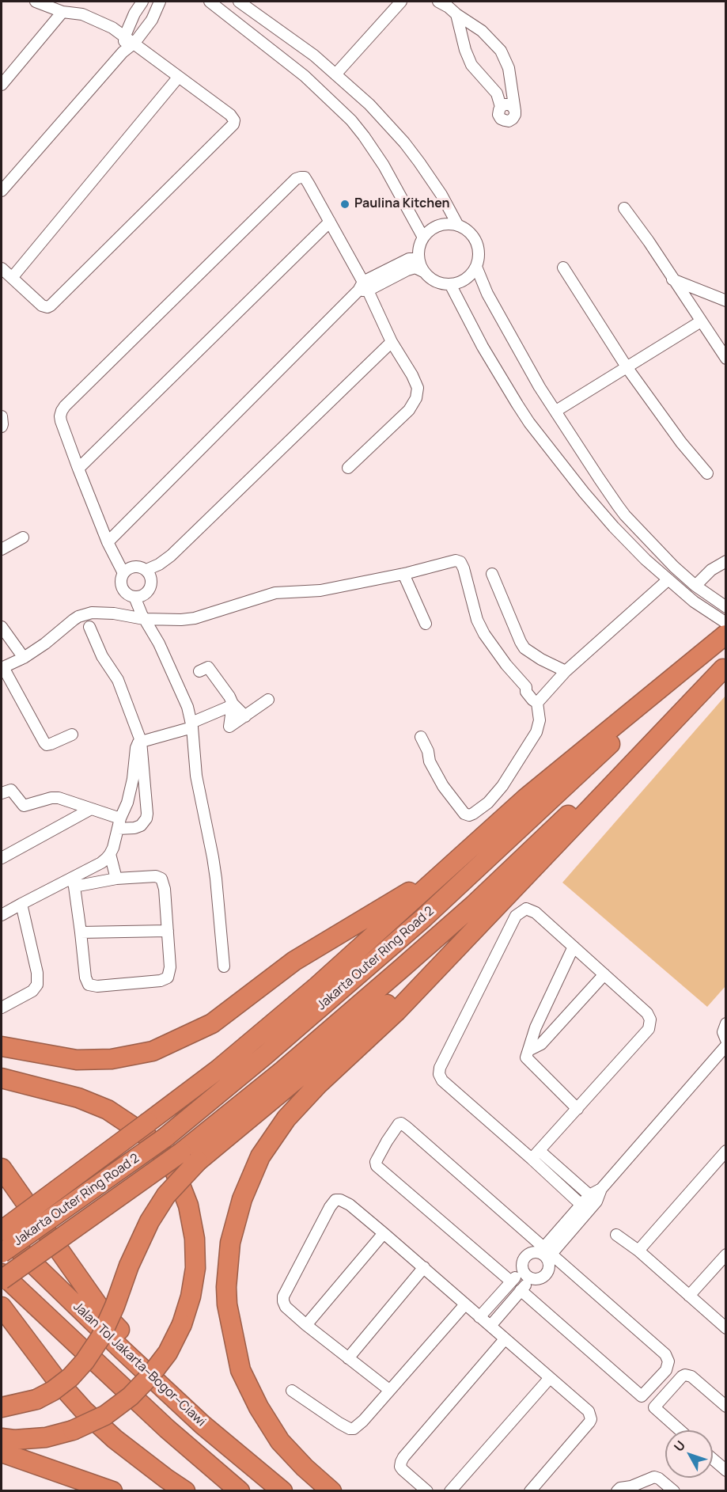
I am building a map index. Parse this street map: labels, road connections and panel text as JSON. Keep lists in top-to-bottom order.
{
  "streets": {
    "highway": ["Jakarta Outer Ring Road 2", "Jalan Tol Jakarta–Bogor–Ciawi"]
  },
  "places": ["Paulina Kitchen"],
  "north": "top left"
}
